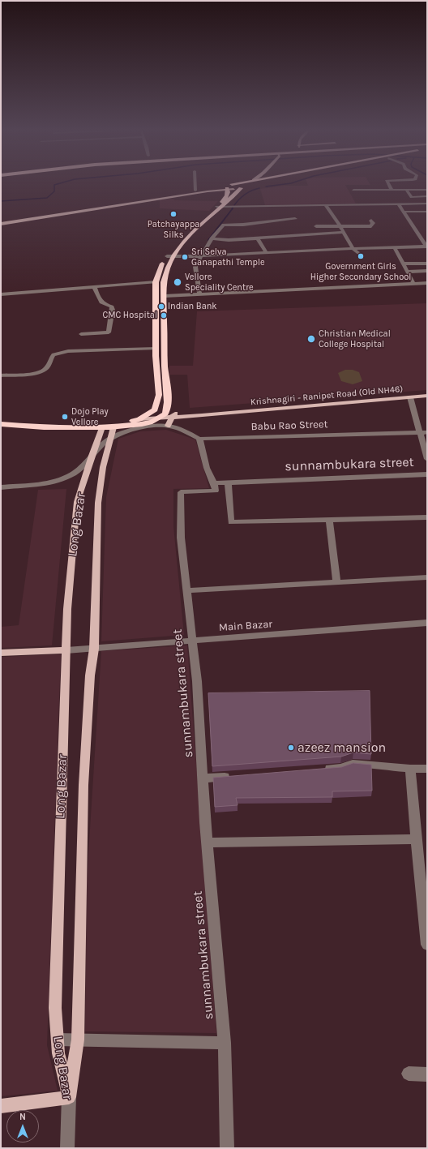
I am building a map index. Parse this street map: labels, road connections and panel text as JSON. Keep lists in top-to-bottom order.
{
  "streets": {
    "main road": ["Krishnagiri - Ranipet Road (Old NH46)", "Long Bazar"],
    "street": ["Babu Rao Street", "sunnambukara street", "Main Bazar"]
  },
  "crossings": [
    ["sunnambukara street", "Main Bazar"],
    ["Long Bazar", "Main Bazar"]
  ],
  "places": [
    "Patchayappa Silks",
    "Government Girls Higher Secondary School",
    "Sri Selva Ganapathi Temple",
    "Vellore Speciality Centre",
    "Indian Bank",
    "CMC Hospital",
    "Christian Medical College Hospital",
    "Dojo Play Vellore",
    "azeez mansion"
  ],
  "north": "top"
}
